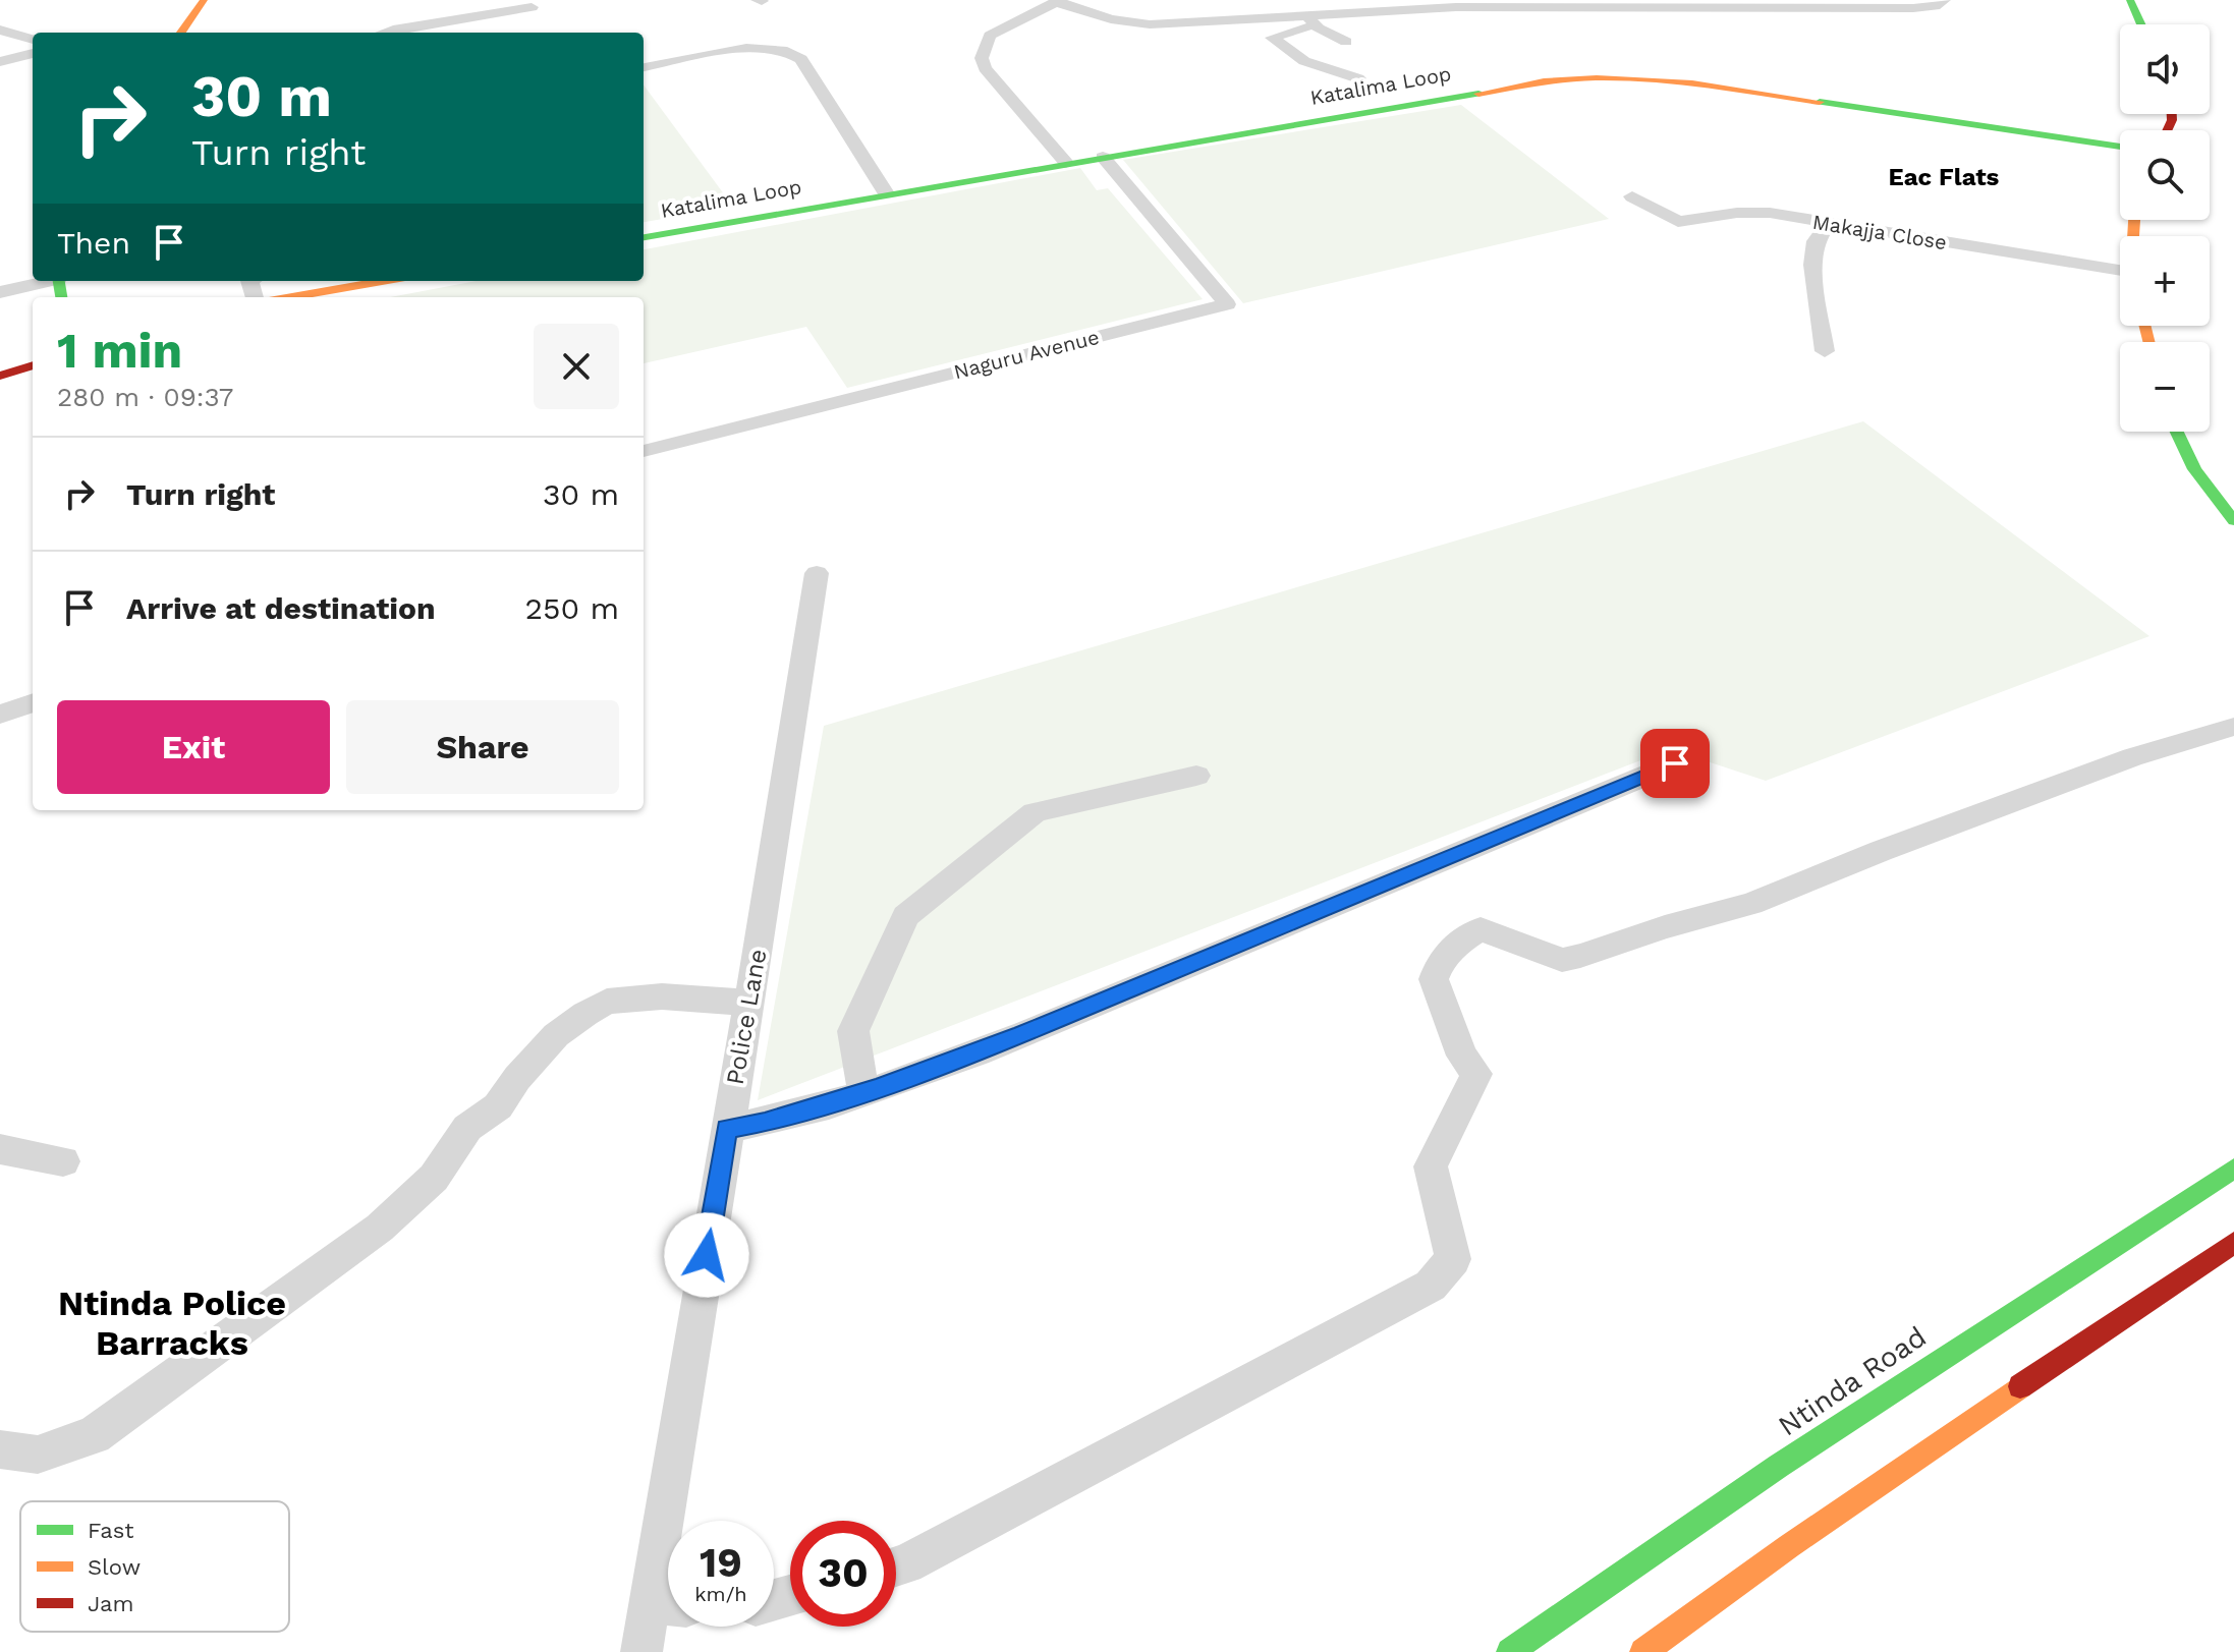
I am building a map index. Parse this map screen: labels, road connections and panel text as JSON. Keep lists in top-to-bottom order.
{
  "streets": {
    "street": [
      "Katalima Loop",
      "Makajja Close",
      "Naguru Avenue",
      "Police Lane",
      "Ntinda Road"
    ]
  },
  "crossings": [
    ["Katalima Loop", "Naguru Avenue"]
  ],
  "districts": ["Eac Flats", "Ntinda Police Barracks"],
  "legend": ["Fast", "Slow", "Jam"],
  "page": {
    "map_buttons": ["+", "−"],
    "turn": ["30 m", "Turn right"],
    "then": "Then",
    "heading": ["1 min", "280 m · 09:37"],
    "list": [
      {
        "name": "Turn right",
        "value": "30 m"
      },
      {
        "name": "Arrive at destination",
        "value": "250 m"
      }
    ],
    "buttons": ["Exit", "Share"],
    "speed": "19 km/h",
    "limit": "30"
  }
}
